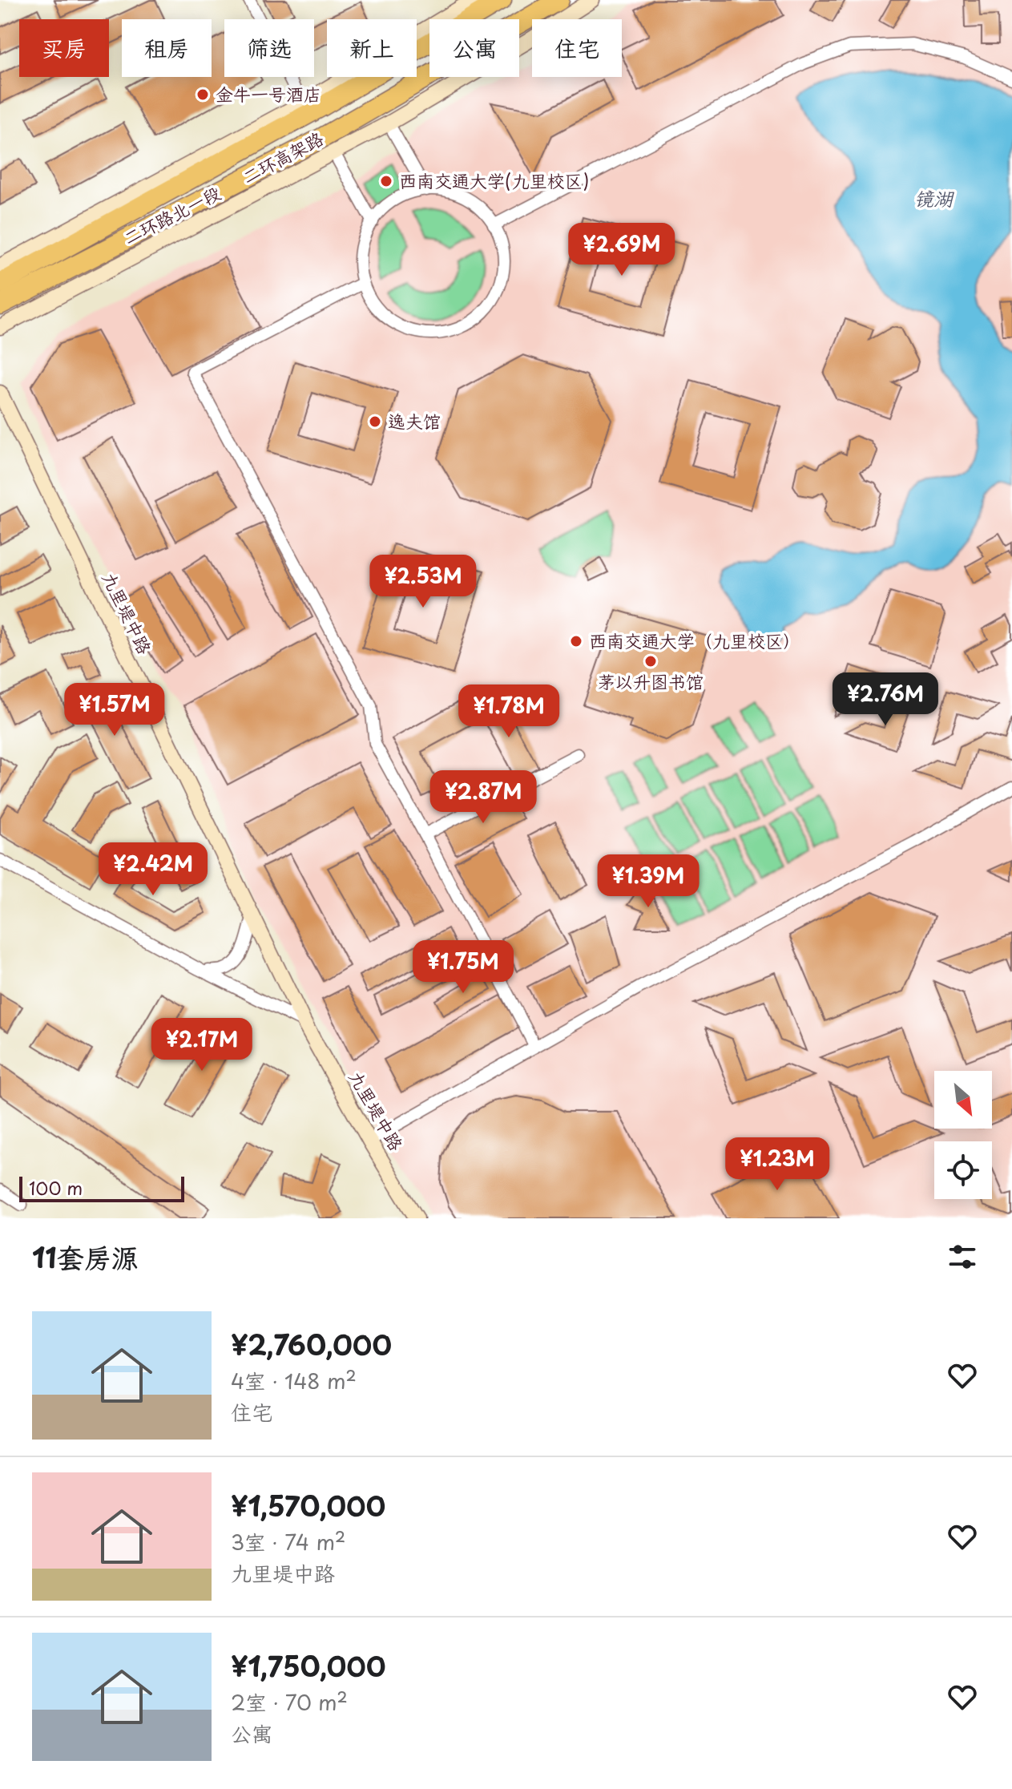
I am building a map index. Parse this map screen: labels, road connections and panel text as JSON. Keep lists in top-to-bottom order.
{
  "streets": {
    "highway": ["二环高架路"],
    "main road": ["二环路北一段", "九里堤中路"]
  },
  "water": ["镜湖"],
  "places": [
    "金牛一号酒店",
    "西南交通大学(九里校区)",
    "逸夫馆",
    "西南交通大学（九里校区）",
    "茅以升图书馆"
  ],
  "scale_bar": "100 m",
  "north": "bottom right",
  "page": {
    "chip": [
      "买房",
      "租房",
      "筛选",
      "新上",
      "公寓",
      "住宅"
    ],
    "price": [
      "¥2.69M",
      "¥2.53M",
      "¥2.76M",
      "¥1.57M",
      "¥1.78M",
      "¥2.87M",
      "¥2.42M",
      "¥1.39M",
      "¥1.75M",
      "¥2.17M",
      "¥1.23M"
    ],
    "scale": "100 m",
    "heading": "11套房源",
    "list": [
      {
        "name": "¥2,760,000",
        "note": "4室 · 148 m² · 住宅"
      },
      {
        "name": "¥1,570,000",
        "note": "3室 · 74 m² · 九里堤中路"
      },
      {
        "name": "¥1,750,000",
        "note": "2室 · 70 m² · 公寓"
      }
    ]
  }
}
